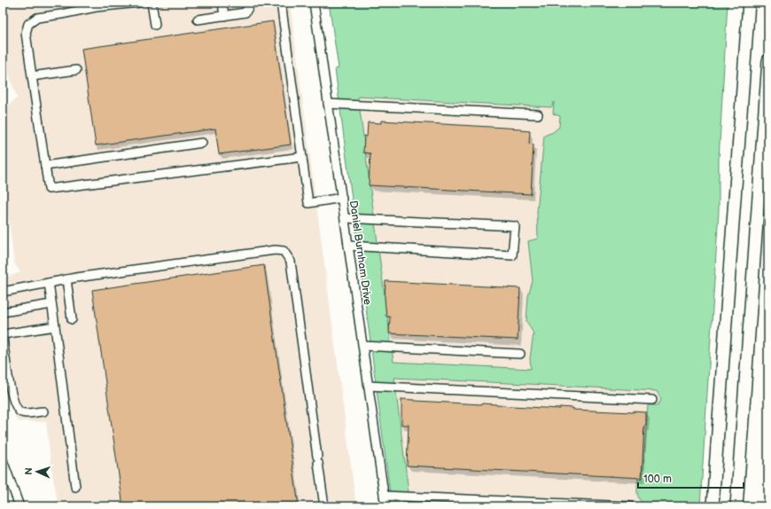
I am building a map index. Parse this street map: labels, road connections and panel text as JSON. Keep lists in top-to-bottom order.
{
  "streets": {
    "street": ["Daniel Burnham Drive"]
  },
  "scale_bar": "100 m",
  "north": "left"
}
